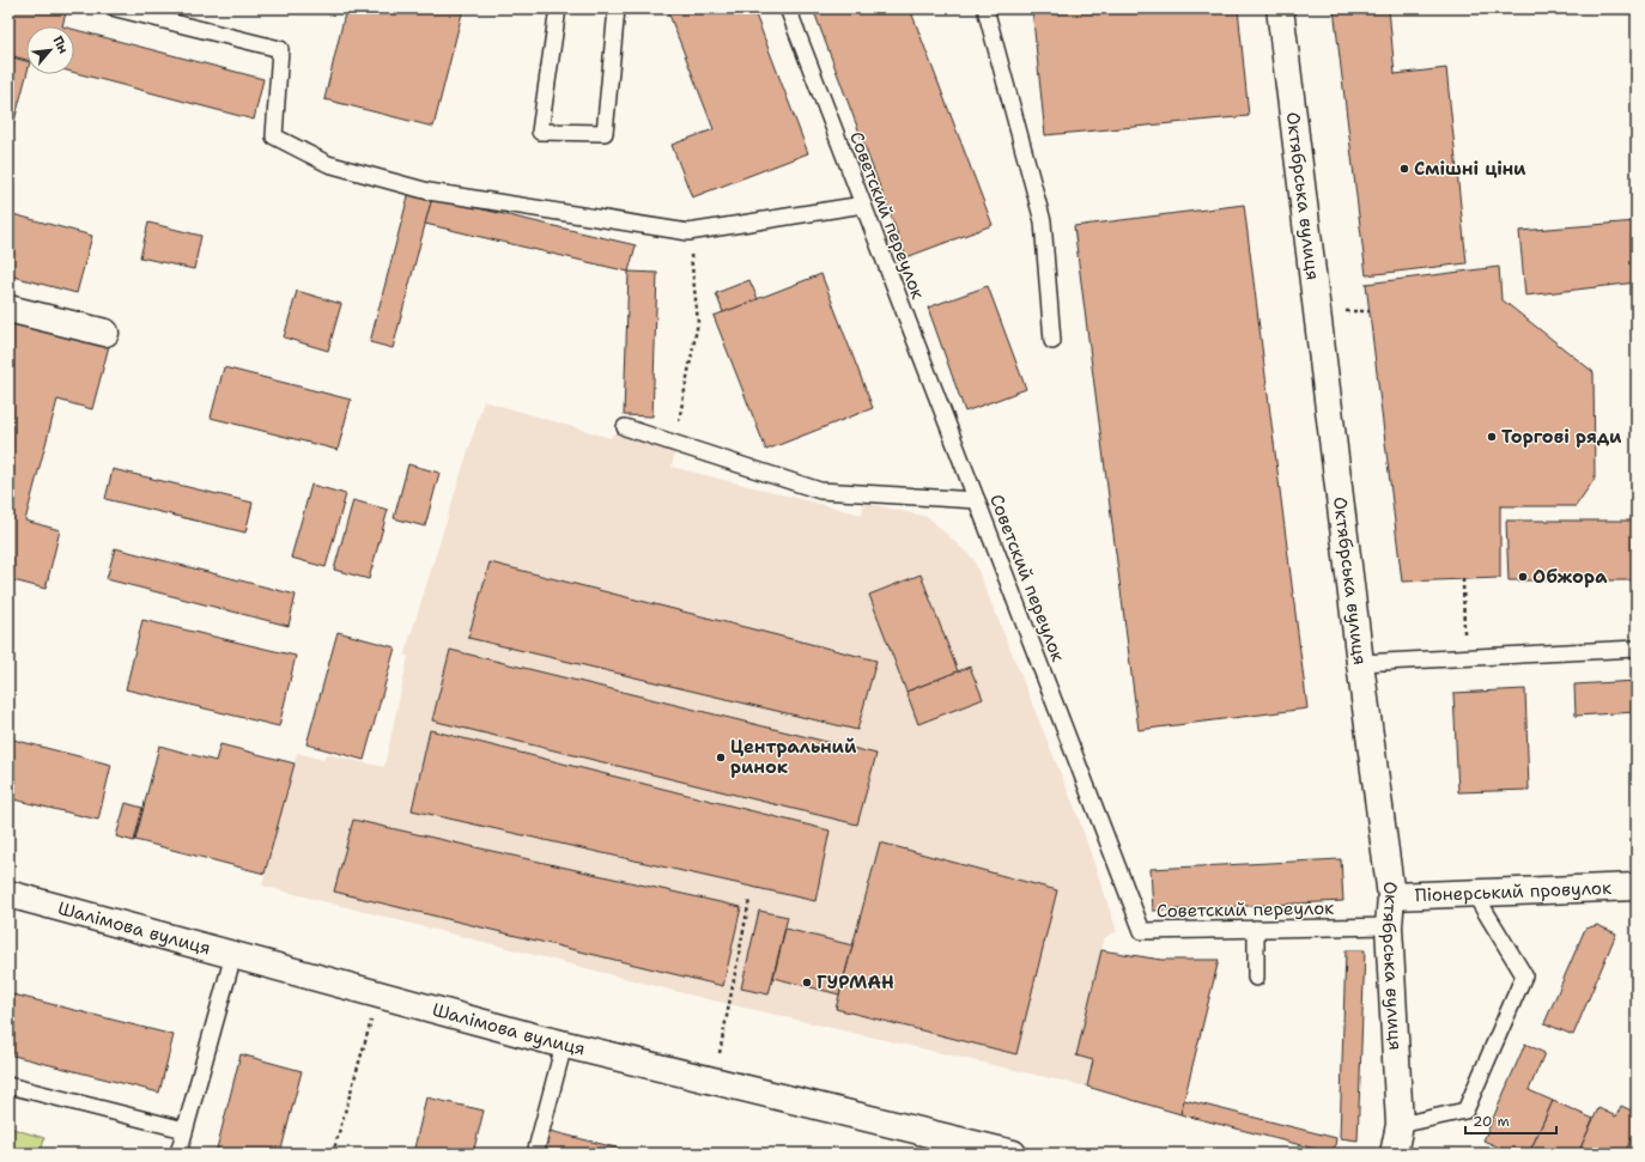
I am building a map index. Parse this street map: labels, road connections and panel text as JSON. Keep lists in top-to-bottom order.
{
  "streets": {
    "main road": ["Октябрська вулиця", "Піонерський провулок", "Шалімова вулиця"],
    "lane": ["Советский переулок"]
  },
  "crossings": [
    ["Октябрська вулиця", "Советский переулок"],
    ["Октябрська вулиця", "Піонерський провулок"]
  ],
  "places": [
    "Смішні ціни",
    "Торгові ряди",
    "Обжора",
    "Центральний ринок",
    "ГУРМАН"
  ],
  "scale_bar": "20 m",
  "north": "top right"
}
